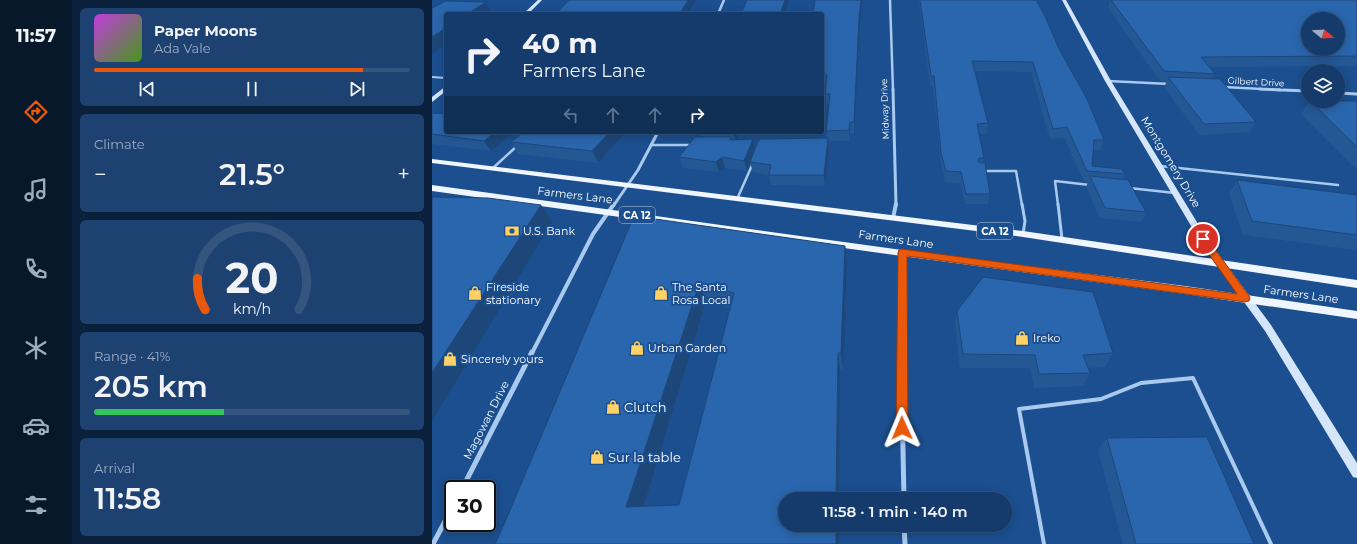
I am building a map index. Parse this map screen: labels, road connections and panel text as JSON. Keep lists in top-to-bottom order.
{
  "streets": {
    "main road": ["Montgomery Drive", "Farmers Lane", "CA 12"],
    "street": ["Gilbert Drive", "Midway Drive", "Magowan Drive"]
  },
  "crossings": [
    ["Midway Drive", "Farmers Lane"],
    ["Montgomery Drive", "Farmers Lane"],
    ["Farmers Lane", "Magowan Drive"]
  ],
  "places": {
    "bank": ["U.S. Bank"],
    "shop": [
      "Fireside stationary",
      "The Santa Rosa Local",
      "Ireko",
      "Urban Garden",
      "Sincerely yours",
      "Clutch",
      "Sur la table"
    ]
  },
  "north": "right",
  "page": {
    "tabs": "11:57",
    "turn": ["40 m", "Farmers Lane"],
    "song": ["Paper Moons", "Ada Vale"],
    "tile": [
      "Climate",
      ["Range · 41%", "205 km"],
      ["Arrival", "11:58"]
    ],
    "heat": ["−", "21.5°", "+"],
    "limit": "30",
    "trip": "11:58 · 1 min · 140 m",
    "gauge": ["20", "km/h"]
  }
}
